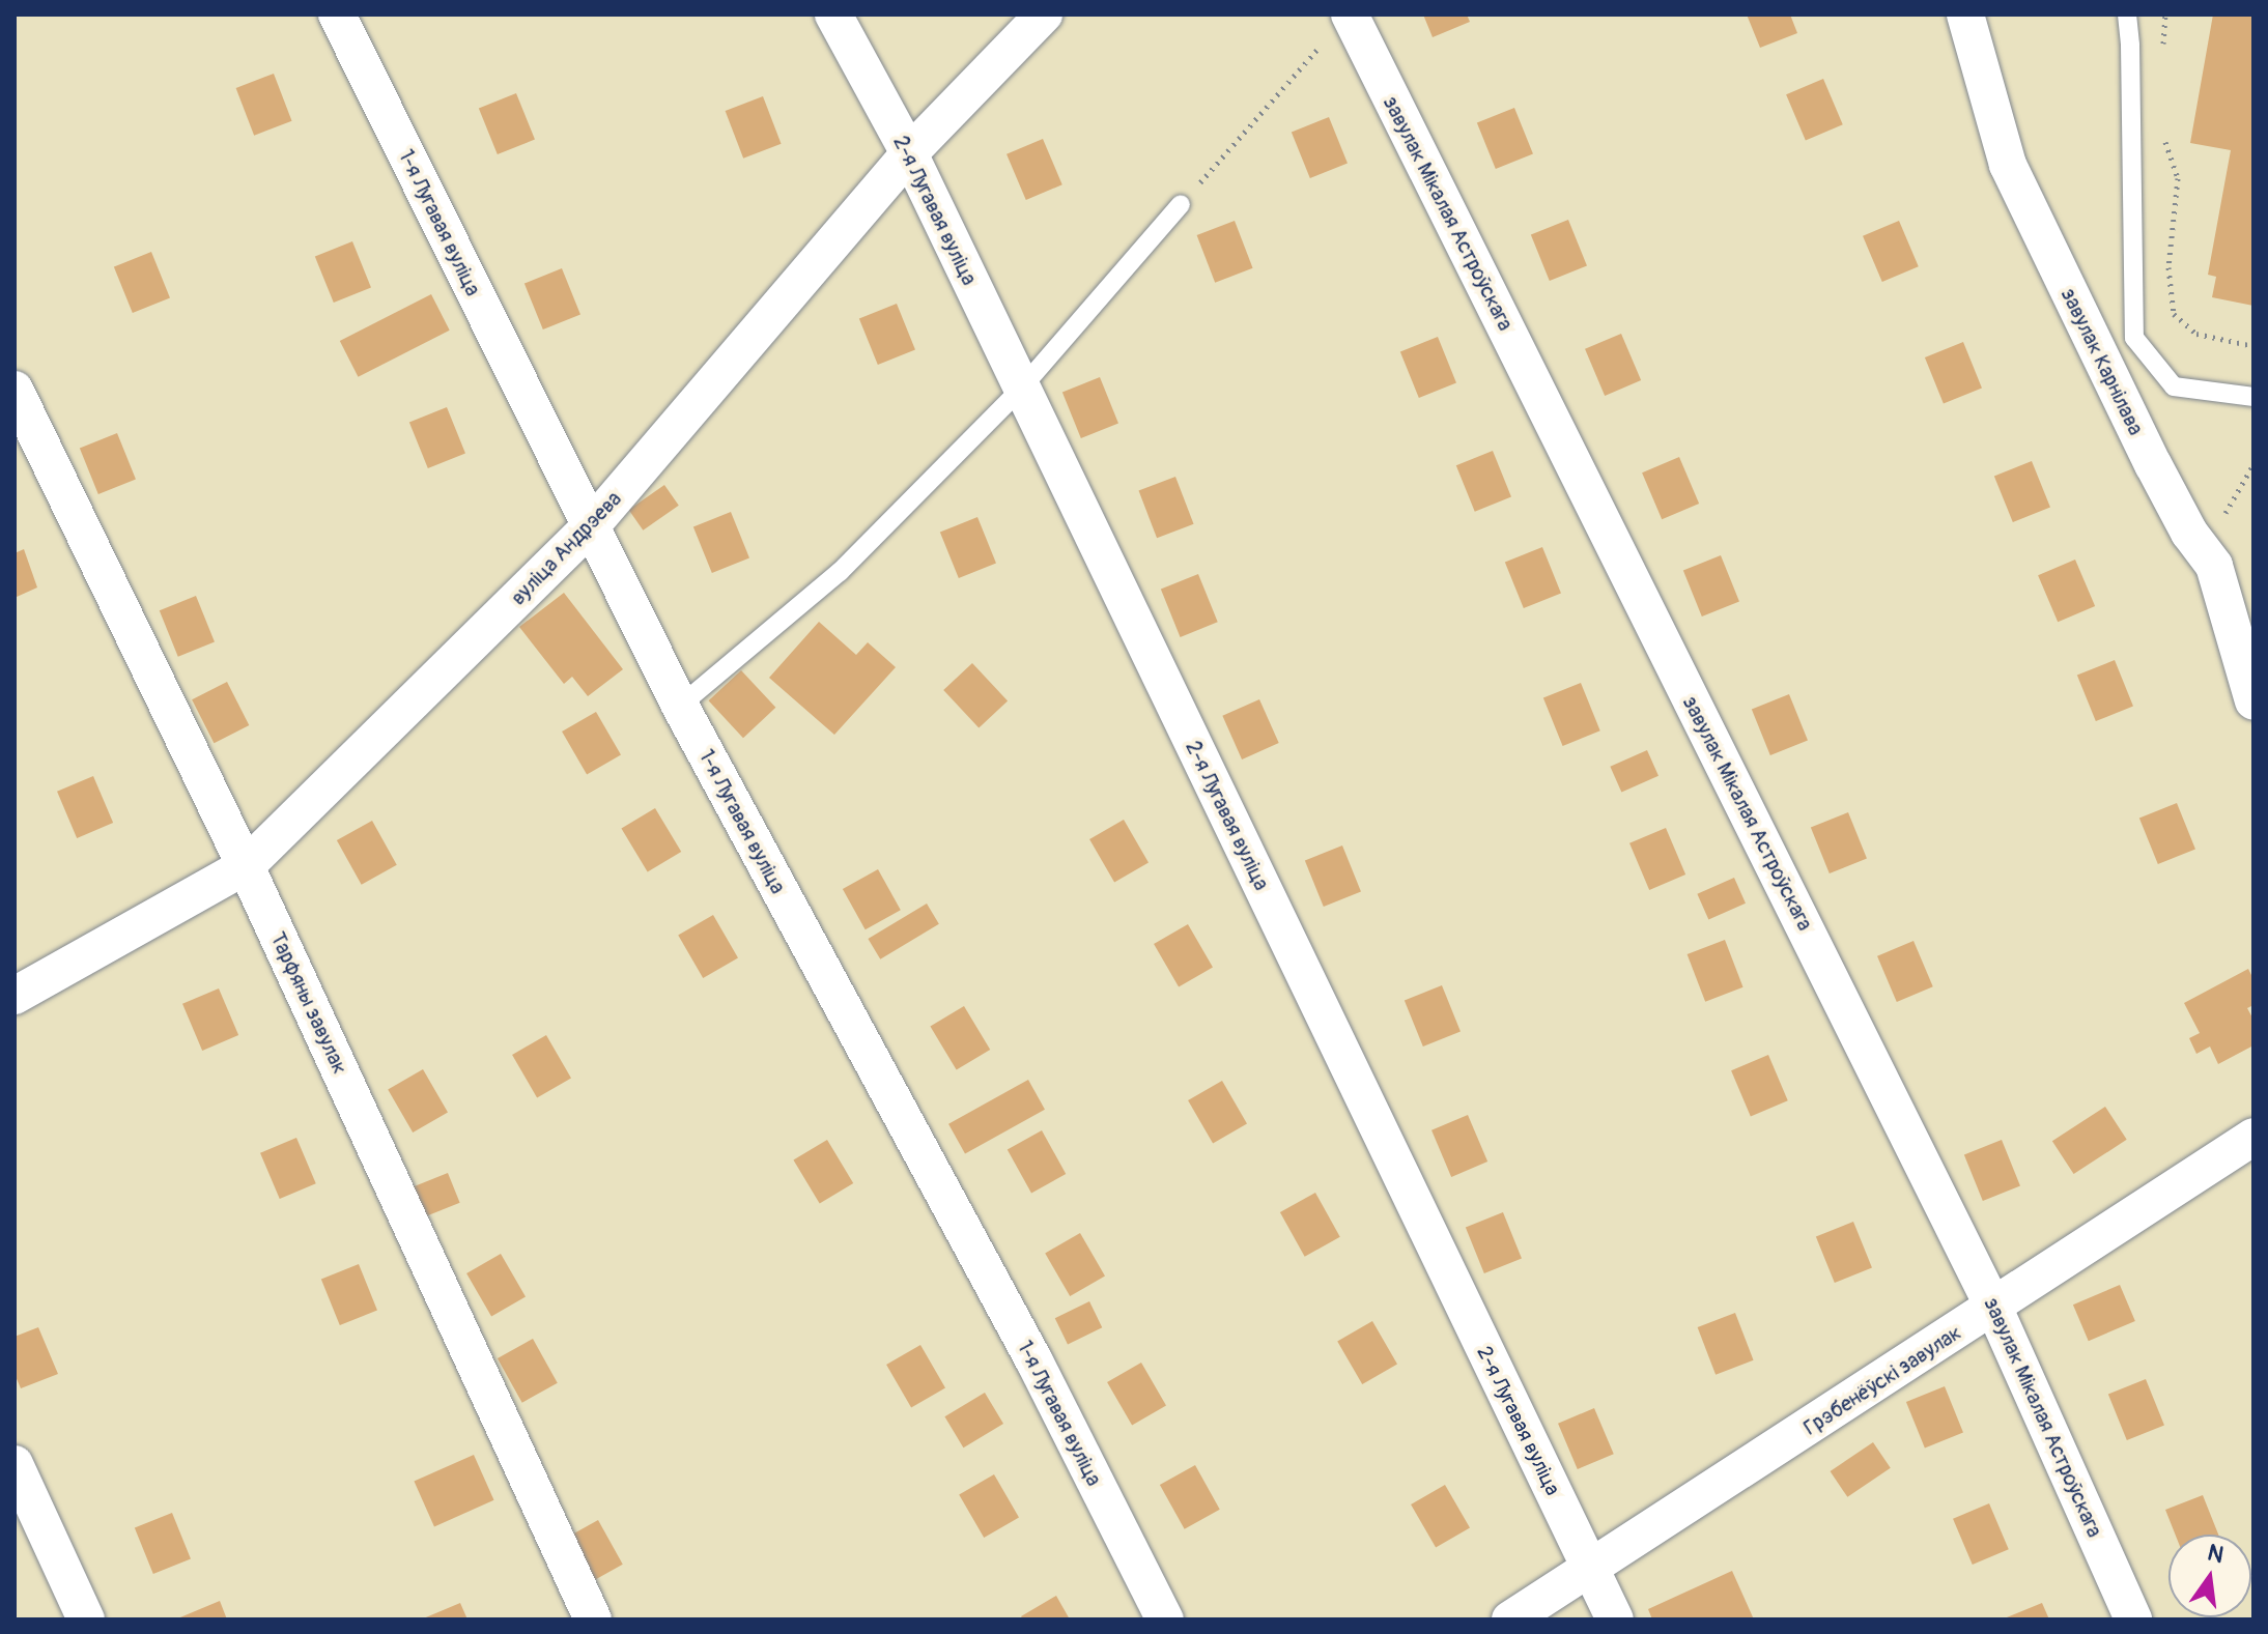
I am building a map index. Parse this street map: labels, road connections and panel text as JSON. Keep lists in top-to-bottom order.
{
  "streets": {
    "street": [
      "2-я Лугавая вуліца",
      "завулак Мікалая Астроўскага",
      "1-я Лугавая вуліца",
      "завулак Карнілава",
      "вуліца Андрэева",
      "Тарфяны завулак",
      "Грэбенёўскі завулак"
    ]
  },
  "crossings": [
    ["2-я Лугавая вуліца", "вуліца Андрэева"],
    ["2-я Лугавая вуліца", "Грэбенёўскі завулак"],
    ["завулак Мікалая Астроўскага", "Грэбенёўскі завулак"],
    ["1-я Лугавая вуліца", "вуліца Андрэева"],
    ["вуліца Андрэева", "Тарфяны завулак"]
  ],
  "north": "top"
}
